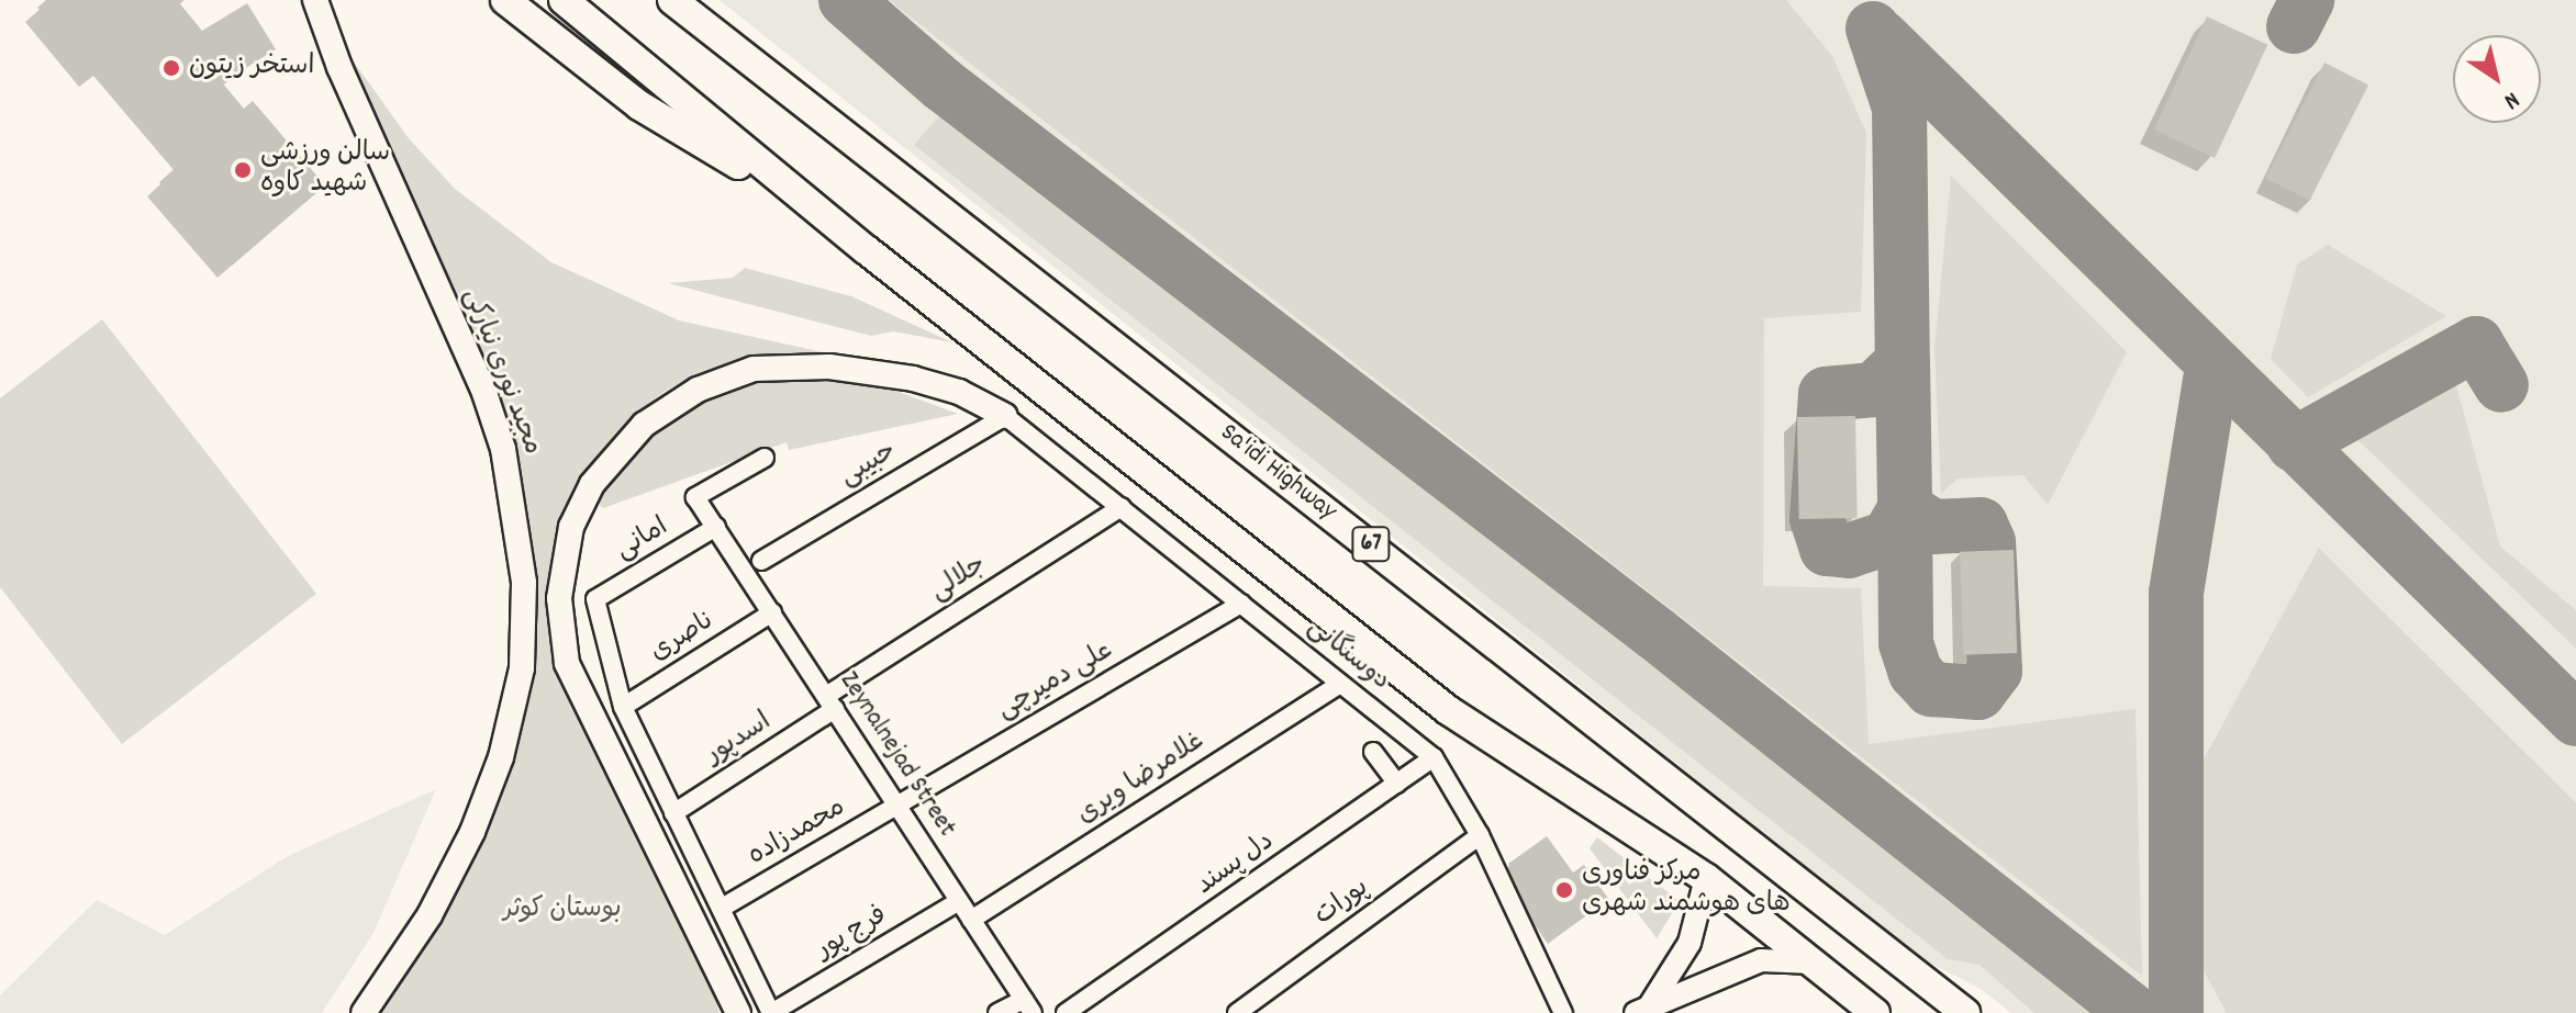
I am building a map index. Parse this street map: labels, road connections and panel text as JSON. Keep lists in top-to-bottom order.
{
  "streets": {
    "highway": ["Sa'idi Highway", "67"],
    "main road": ["مجید نوری نیارکی"],
    "street": [
      "حبیبی",
      "امانی",
      "جلالی",
      "ناصری",
      "دوسنگانی",
      "علی دمیرچی",
      "اسدپور",
      "Zeynalnejad Street",
      "غلامرضا ویری",
      "محمدزاده",
      "دل پسند",
      "پورات",
      "فرج پور"
    ]
  },
  "crossings": [
    ["حبیبی", "دوسنگانی"],
    ["امانی", "ناصری"],
    ["امانی", "Zeynalnejad Street"],
    ["جلالی", "دوسنگانی"],
    ["جلالی", "اسدپور"],
    ["جلالی", "Zeynalnejad Street"],
    ["ناصری", "Zeynalnejad Street"],
    ["دوسنگانی", "علی دمیرچی"],
    ["دوسنگانی", "غلامرضا ویری"],
    ["دوسنگانی", "دل پسند"],
    ["دوسنگانی", "پورات"],
    ["علی دمیرچی", "Zeynalnejad Street"],
    ["علی دمیرچی", "محمدزاده"],
    ["اسدپور", "Zeynalnejad Street"],
    ["Zeynalnejad Street", "غلامرضا ویری"],
    ["Zeynalnejad Street", "محمدزاده"],
    ["Zeynalnejad Street", "فرج پور"]
  ],
  "parks": ["بوستان کوثر"],
  "places": ["استخر زیتون", "سالن ورزشی شهید کاوه", "مرکز فناوری های هوشمند شهری"],
  "north": "bottom right"
}
